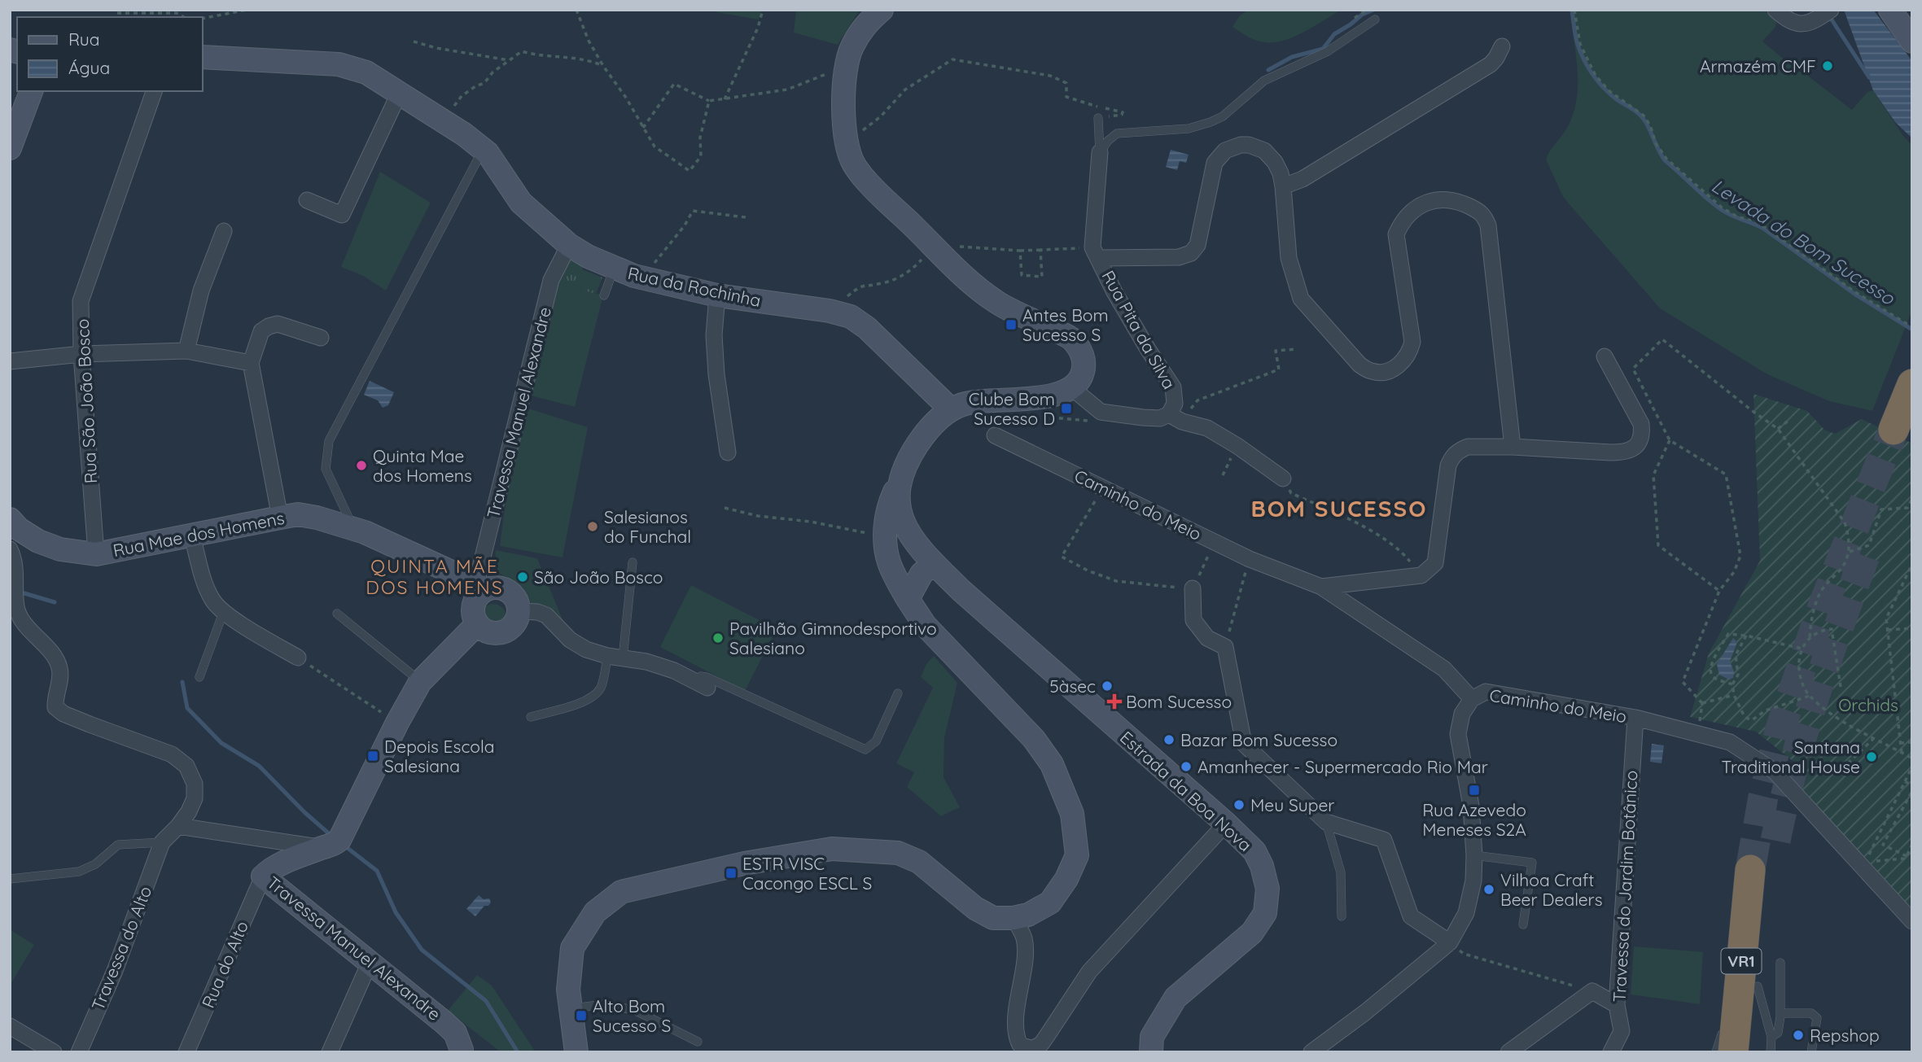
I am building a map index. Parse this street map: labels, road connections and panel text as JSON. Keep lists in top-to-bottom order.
{
  "streets": {
    "highway": ["VR1"],
    "street": [
      "Rua da Rochinha",
      "Rua Pita da Silva",
      "Rua São João Bosco",
      "Travessa Manuel Alexandre",
      "Caminho do Meio",
      "Rua Mae dos Homens",
      "Estrada da Boa Nova",
      "Travessa do Jardim Botânico",
      "Travessa do Alto",
      "Rua do Alto"
    ]
  },
  "crossings": [
    ["Rua da Rochinha", "Travessa Manuel Alexandre"],
    ["Rua São João Bosco", "Rua Mae dos Homens"],
    ["Travessa Manuel Alexandre", "Rua Mae dos Homens"],
    ["Travessa Manuel Alexandre", "Rua do Alto"],
    ["Caminho do Meio", "Travessa do Jardim Botânico"]
  ],
  "districts": ["BOM SUCESSO", "QUINTA MÃE DOS HOMENS"],
  "water": ["Levada do Bom Sucesso"],
  "parks": ["Orchids"],
  "places": {
    "other": [
      "Armazém CMF",
      "Quinta Mae dos Homens",
      "Salesianos do Funchal",
      "São João Bosco",
      "Pavilhão Gimnodesportivo Salesiano",
      "5àsec",
      "Bazar Bom Sucesso",
      "Santana Traditional House",
      "Amanhecer - Supermercado Rio Mar",
      "Meu Super",
      "Vilhoa Craft Beer Dealers",
      "Repshop"
    ],
    "transit": [
      "Antes Bom Sucesso S",
      "Clube Bom Sucesso D",
      "Depois Escola Salesiana",
      "Rua Azevedo Meneses S2A",
      "ESTR VISC Cacongo ESCL S",
      "Alto Bom Sucesso S"
    ],
    "health": ["Bom Sucesso"]
  },
  "legend": ["Rua", "Água"]
}
